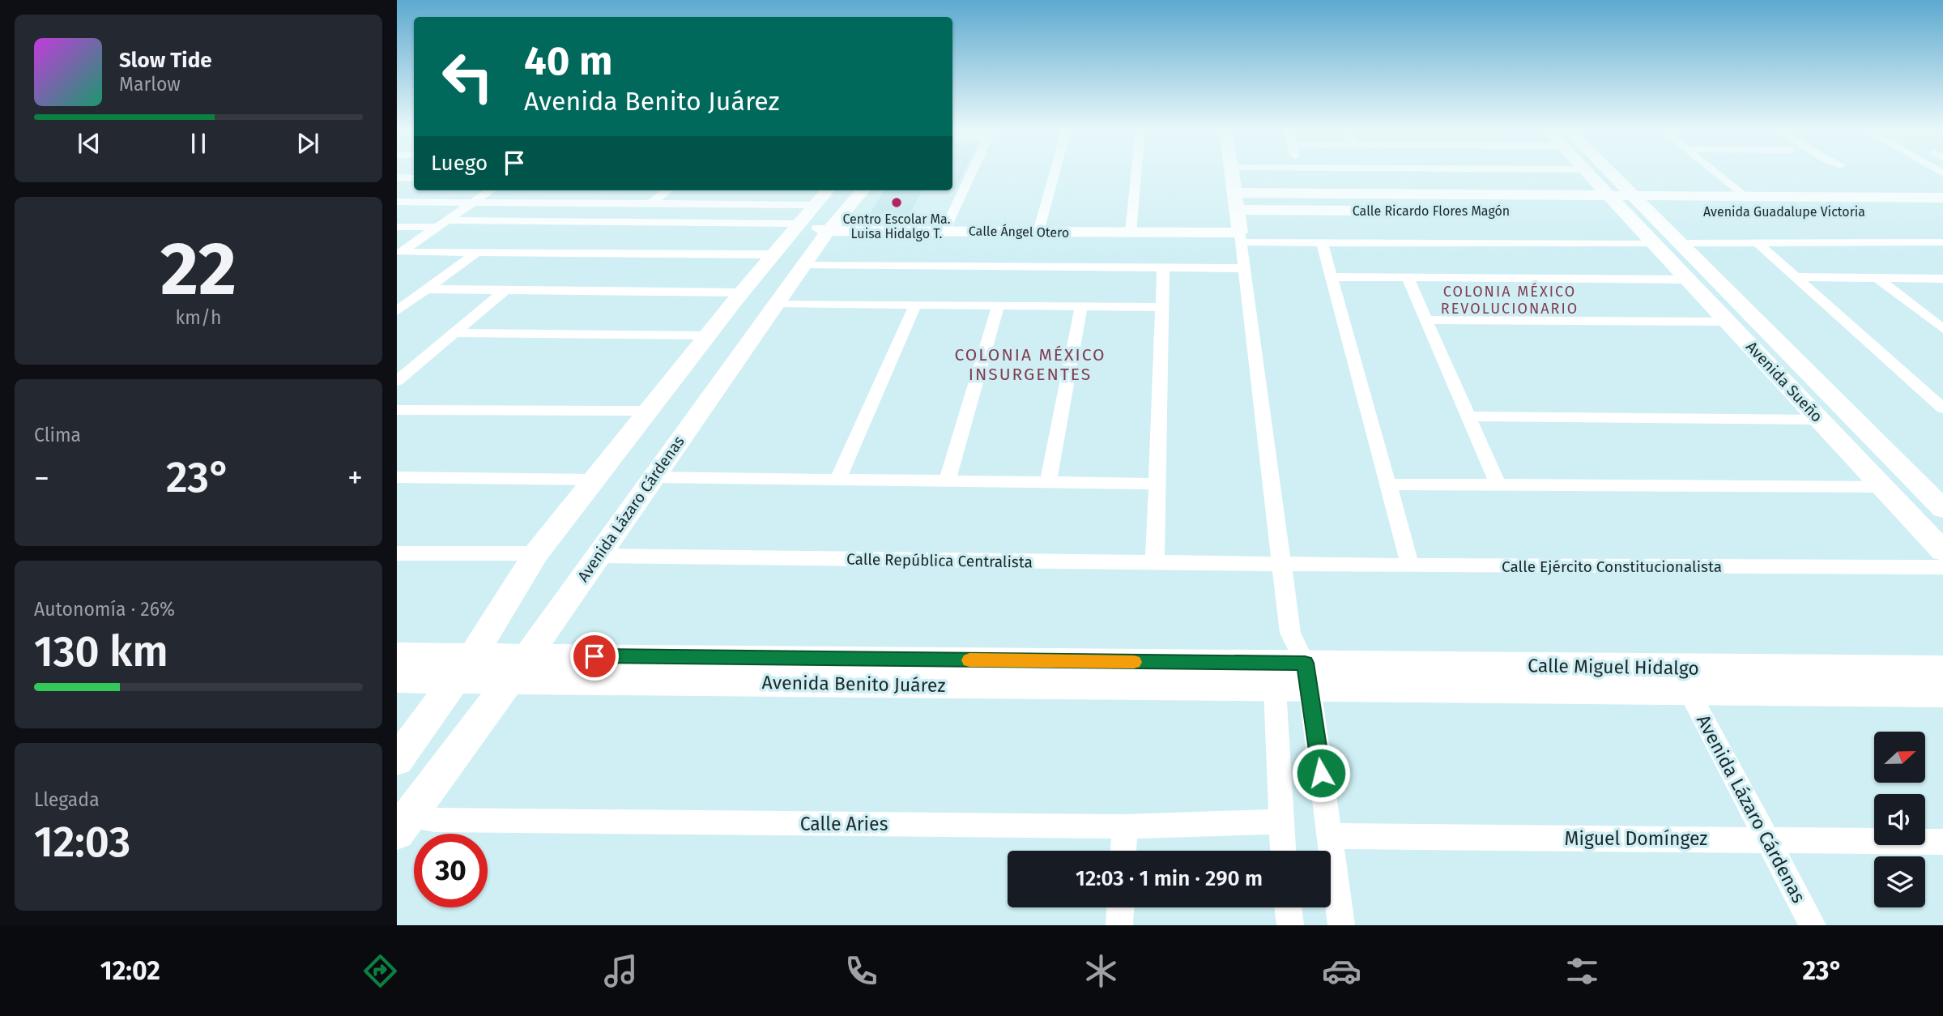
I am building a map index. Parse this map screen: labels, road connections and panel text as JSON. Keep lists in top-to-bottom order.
{
  "streets": {
    "street": [
      "Calle Ricardo Flores Magón",
      "Avenida Guadalupe Victoria",
      "Calle Ángel Otero",
      "Avenida Sueño",
      "Avenida Lázaro Cárdenas",
      "Calle República Centralista",
      "Calle Ejército Constitucionalista",
      "Calle Miguel Hidalgo",
      "Avenida Benito Juárez",
      "Calle Aries",
      "Miguel Domíngez"
    ]
  },
  "crossings": [
    ["Avenida Guadalupe Victoria", "Avenida Sueño"],
    ["Calle Ángel Otero", "Avenida Lázaro Cárdenas"],
    ["Avenida Lázaro Cárdenas", "Calle República Centralista"],
    ["Avenida Lázaro Cárdenas", "Calle Miguel Hidalgo"],
    ["Avenida Lázaro Cárdenas", "Avenida Benito Juárez"],
    ["Avenida Lázaro Cárdenas", "Calle Aries"],
    ["Avenida Lázaro Cárdenas", "Miguel Domíngez"],
    ["Calle República Centralista", "Calle Ejército Constitucionalista"],
    ["Calle Miguel Hidalgo", "Avenida Benito Juárez"]
  ],
  "districts": ["COLONIA MÉXICO REVOLUCIONARIO", "COLONIA MÉXICO INSURGENTES"],
  "places": ["Centro Escolar Ma. Luisa Hidalgo T."],
  "north": "right",
  "page": {
    "turn": ["40 m", "Avenida Benito Juárez"],
    "song": ["Slow Tide", "Marlow"],
    "then": "Luego",
    "tile": [
      ["22", "km/h"],
      "Clima",
      ["Autonomía · 26%", "130 km"],
      ["Llegada", "12:03"]
    ],
    "heat": ["−", "23°", "+"],
    "limit": "30",
    "trip": "12:03 · 1 min · 290 m",
    "tabs": ["12:02", "23°"]
  }
}
